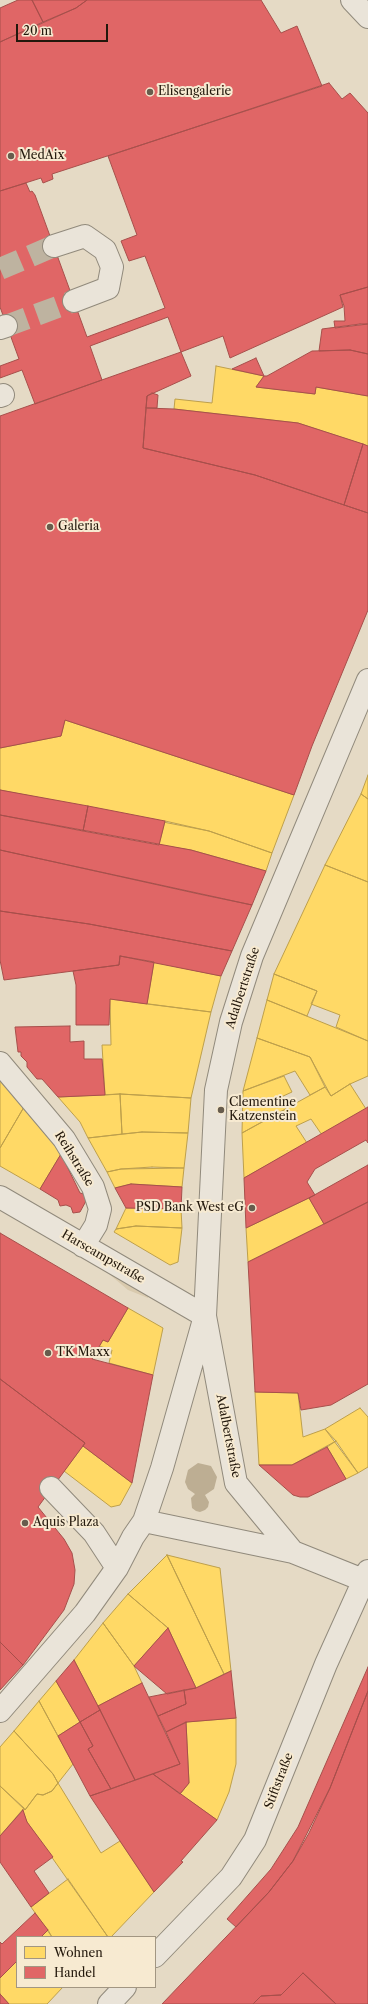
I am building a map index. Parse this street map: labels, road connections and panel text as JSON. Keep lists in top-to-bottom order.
{
  "streets": {
    "street": [
      "Adalbertstraße",
      "Reihstraße",
      "Harscampstraße",
      "Stiftstraße"
    ]
  },
  "crossings": [
    ["Adalbertstraße", "Harscampstraße"],
    ["Reihstraße", "Harscampstraße"]
  ],
  "places": [
    "Elisengalerie",
    "MedAix",
    "Galeria",
    "Clementine Katzenstein",
    "PSD Bank West eG",
    "TK Maxx",
    "Aquis Plaza"
  ],
  "legend": ["Wohnen", "Handel"],
  "scale_bar": "20 m"
}
